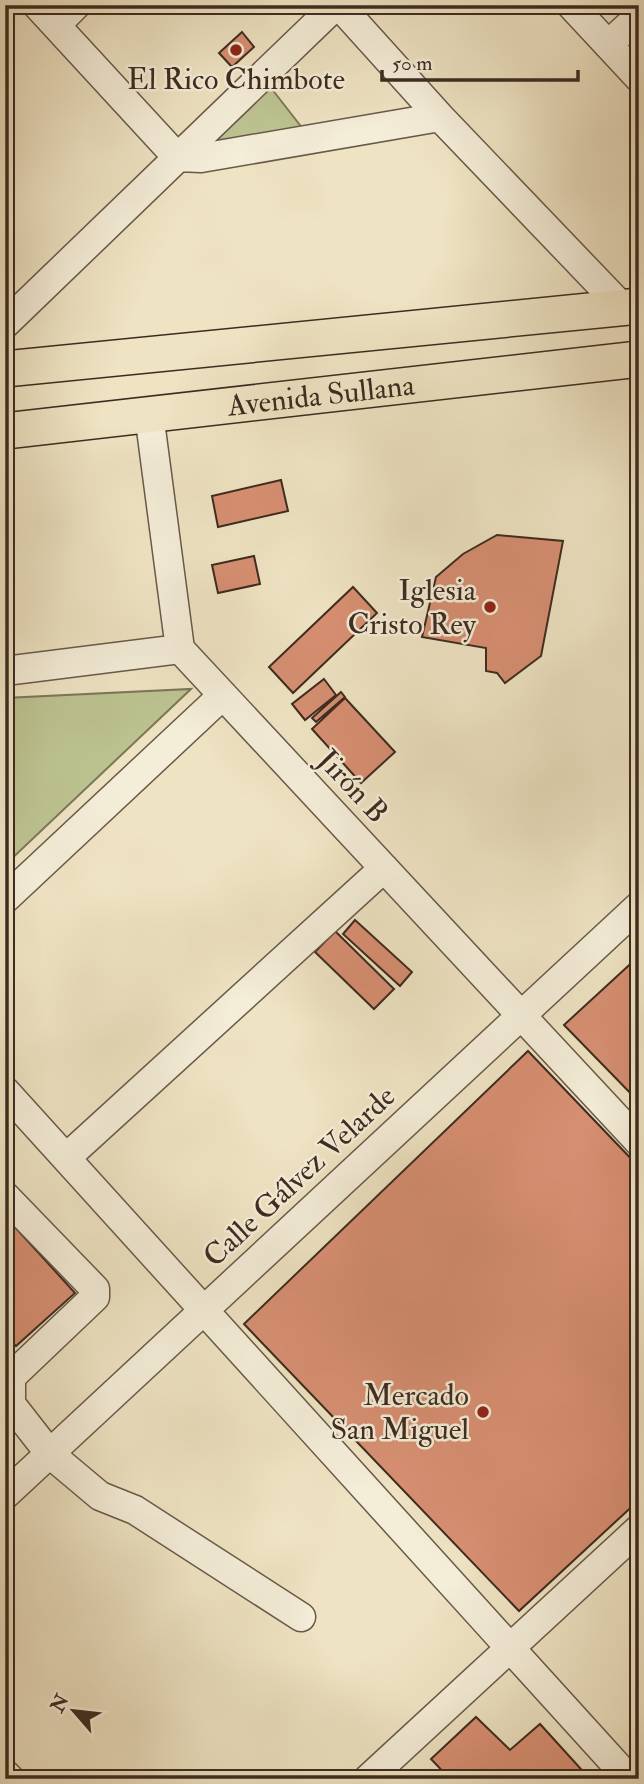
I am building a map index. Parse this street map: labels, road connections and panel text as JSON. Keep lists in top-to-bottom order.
{
  "streets": {
    "main road": ["Avenida Sullana"],
    "street": ["Jirón B", "Calle Gálvez Velarde"]
  },
  "crossings": [
    ["Jirón B", "Calle Gálvez Velarde"]
  ],
  "places": ["El Rico Chimbote", "Iglesia Cristo Rey", "Mercado San Miguel"],
  "scale_bar": "50 m",
  "north": "top left"
}
